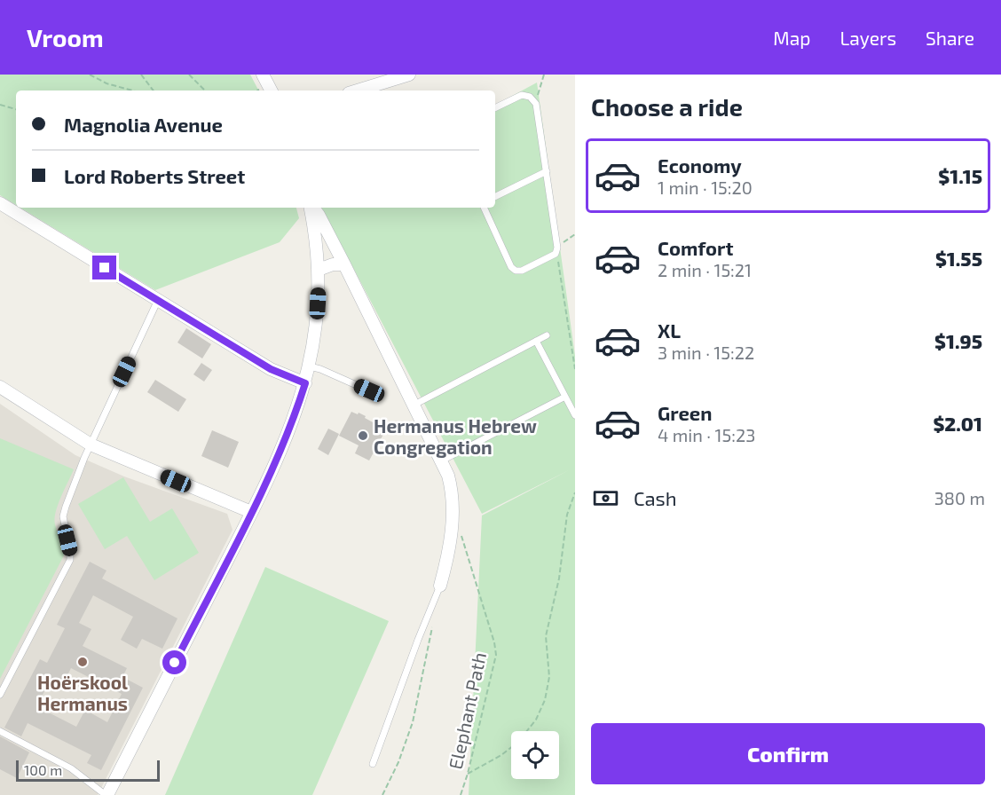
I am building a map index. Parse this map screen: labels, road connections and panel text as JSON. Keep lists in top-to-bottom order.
{
  "streets": {
    "path": ["Elephant Path"]
  },
  "places": ["Hermanus Hebrew Congregation", "Hoërskool Hermanus"],
  "scale_bar": "100 m",
  "page": {
    "header": "Vroom",
    "nav": ["Map", "Layers", "Share"],
    "heading": "Choose a ride",
    "banner": ["Magnolia Avenue", "Lord Roberts Street"],
    "list": [
      {
        "name": "Economy",
        "note": "1 min · 15:20",
        "value": "$1.15"
      },
      {
        "name": "Comfort",
        "note": "2 min · 15:21",
        "value": "$1.55"
      },
      {
        "name": "XL",
        "note": "3 min · 15:22",
        "value": "$1.95"
      },
      {
        "name": "Green",
        "note": "4 min · 15:23",
        "value": "$2.01"
      }
    ],
    "pay": ["Cash", "380 m"],
    "buttons": "Confirm",
    "scale": "100 m"
  }
}
